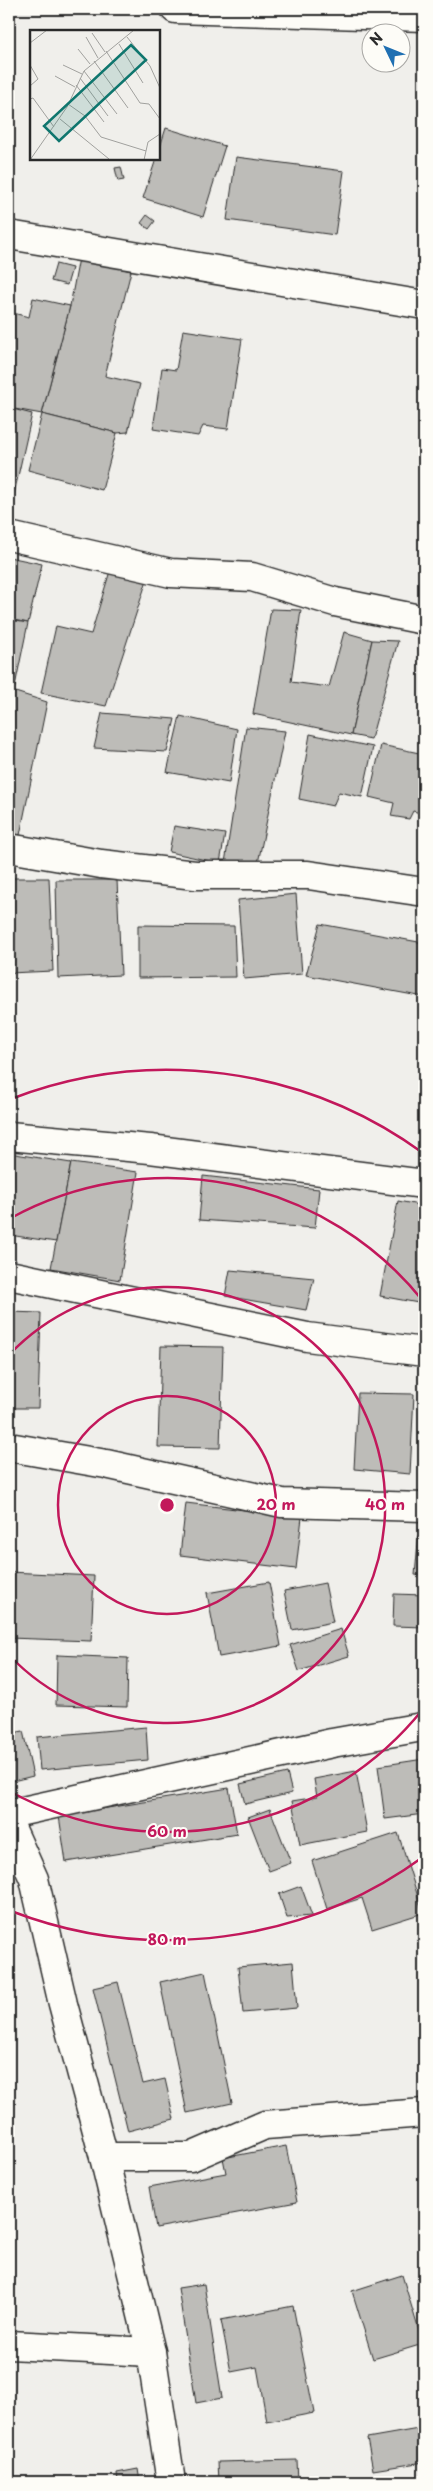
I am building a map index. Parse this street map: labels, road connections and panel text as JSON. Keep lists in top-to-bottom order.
{
  "north": "top left",
  "rings": [
    "20 m",
    "40 m",
    "60 m",
    "80 m"
  ]
}
